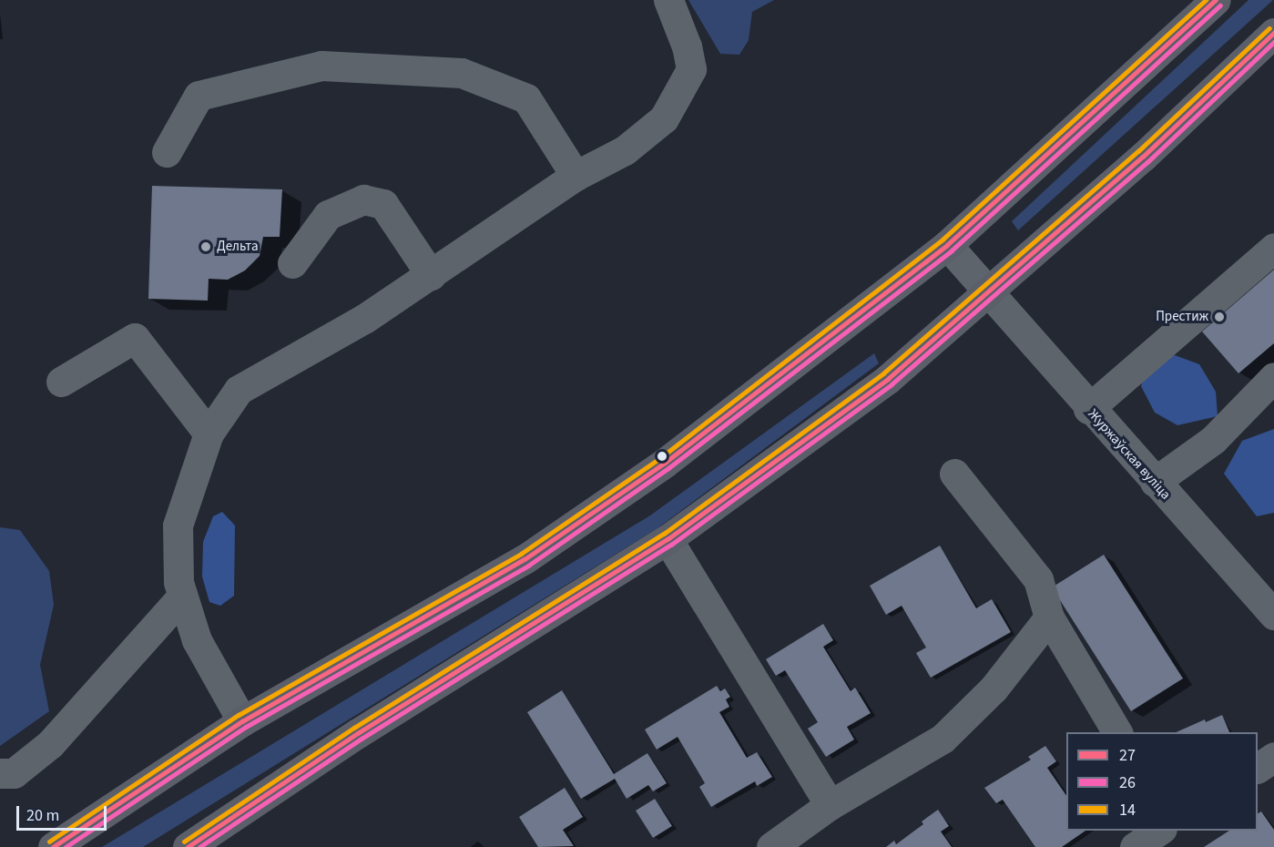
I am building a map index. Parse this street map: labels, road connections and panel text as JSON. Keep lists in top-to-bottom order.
{
  "streets": {
    "street": ["Журжаўская вуліца"]
  },
  "places": ["Дельта", "Престиж"],
  "lines": ["transit line 27", "transit line 14", "transit line 26"],
  "legend": ["27", "26", "14"],
  "scale_bar": "20 m"
}
